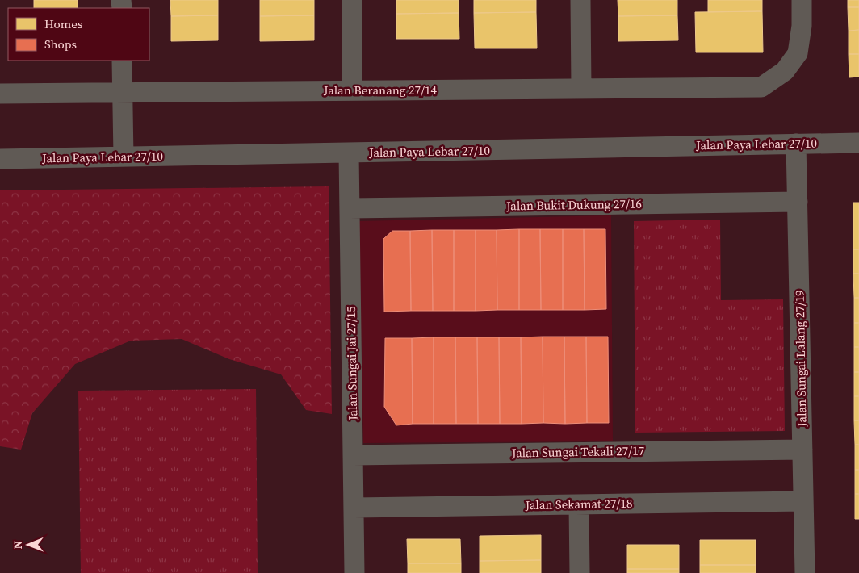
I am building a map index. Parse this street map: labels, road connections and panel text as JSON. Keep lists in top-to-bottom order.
{
  "streets": {
    "street": [
      "Jalan Beranang 27/14",
      "Jalan Paya Lebar 27/10",
      "Jalan Bukit Dukung 27/16",
      "Jalan Sungai Lalang 27/19",
      "Jalan Sungai Jai 27/15",
      "Jalan Sungai Tekali 27/17",
      "Jalan Sekamat 27/18"
    ]
  },
  "crossings": [
    ["Jalan Paya Lebar 27/10", "Jalan Sungai Lalang 27/19"],
    ["Jalan Paya Lebar 27/10", "Jalan Sungai Jai 27/15"],
    ["Jalan Bukit Dukung 27/16", "Jalan Sungai Lalang 27/19"],
    ["Jalan Bukit Dukung 27/16", "Jalan Sungai Jai 27/15"],
    ["Jalan Sungai Lalang 27/19", "Jalan Sungai Tekali 27/17"],
    ["Jalan Sungai Lalang 27/19", "Jalan Sekamat 27/18"],
    ["Jalan Sungai Jai 27/15", "Jalan Sungai Tekali 27/17"],
    ["Jalan Sungai Jai 27/15", "Jalan Sekamat 27/18"]
  ],
  "legend": ["Homes", "Shops"],
  "north": "left"
}
